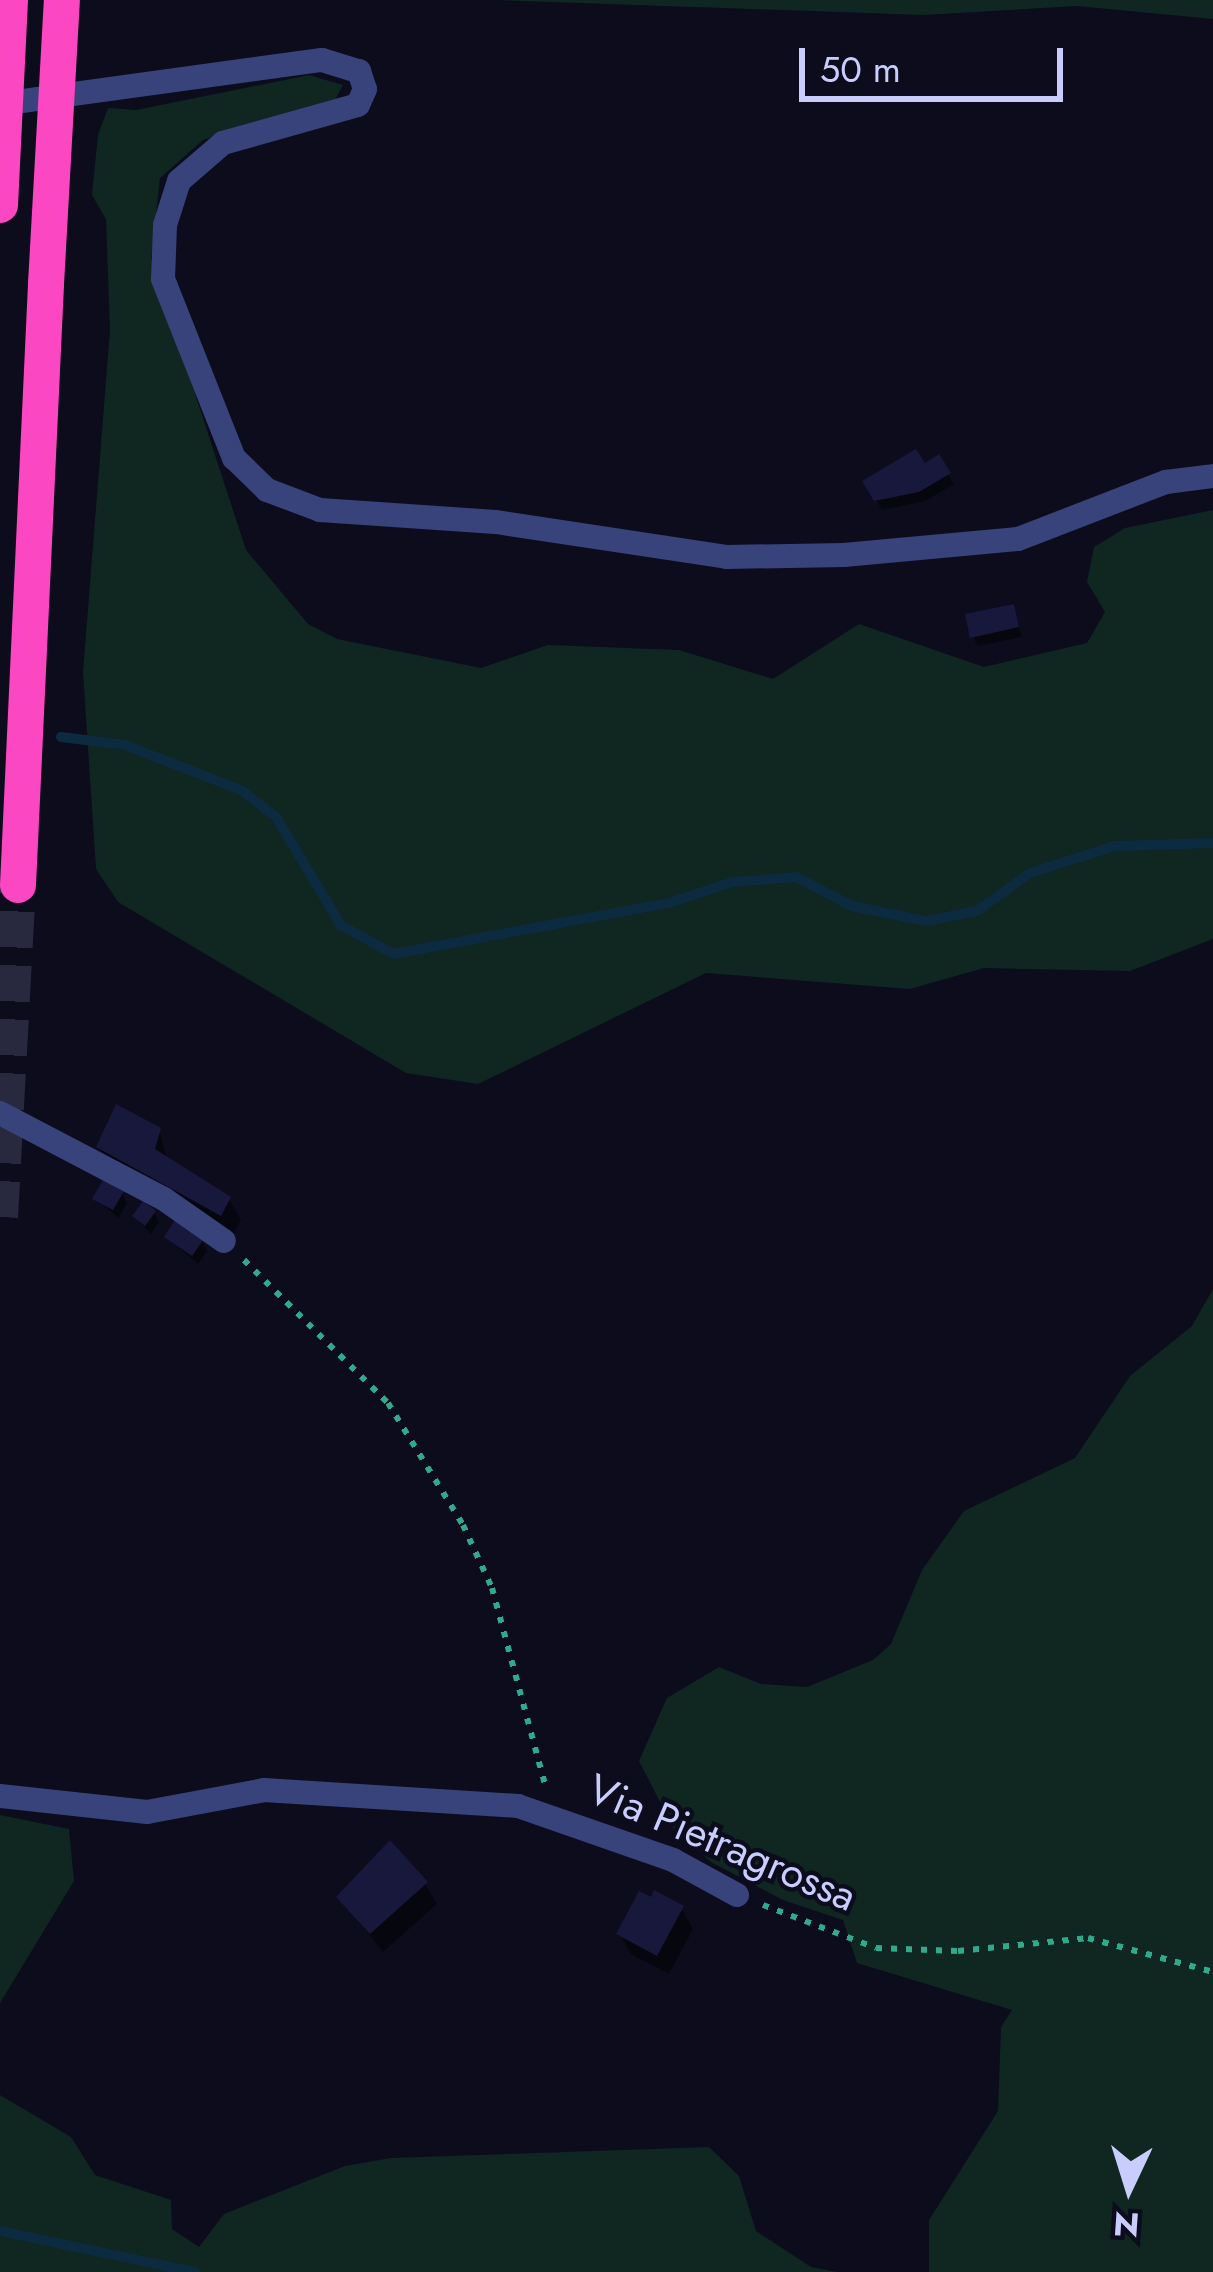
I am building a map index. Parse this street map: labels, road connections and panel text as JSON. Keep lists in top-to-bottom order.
{
  "streets": {
    "street": ["Via Pietragrossa"]
  },
  "scale_bar": "50 m",
  "north": "bottom"
}
